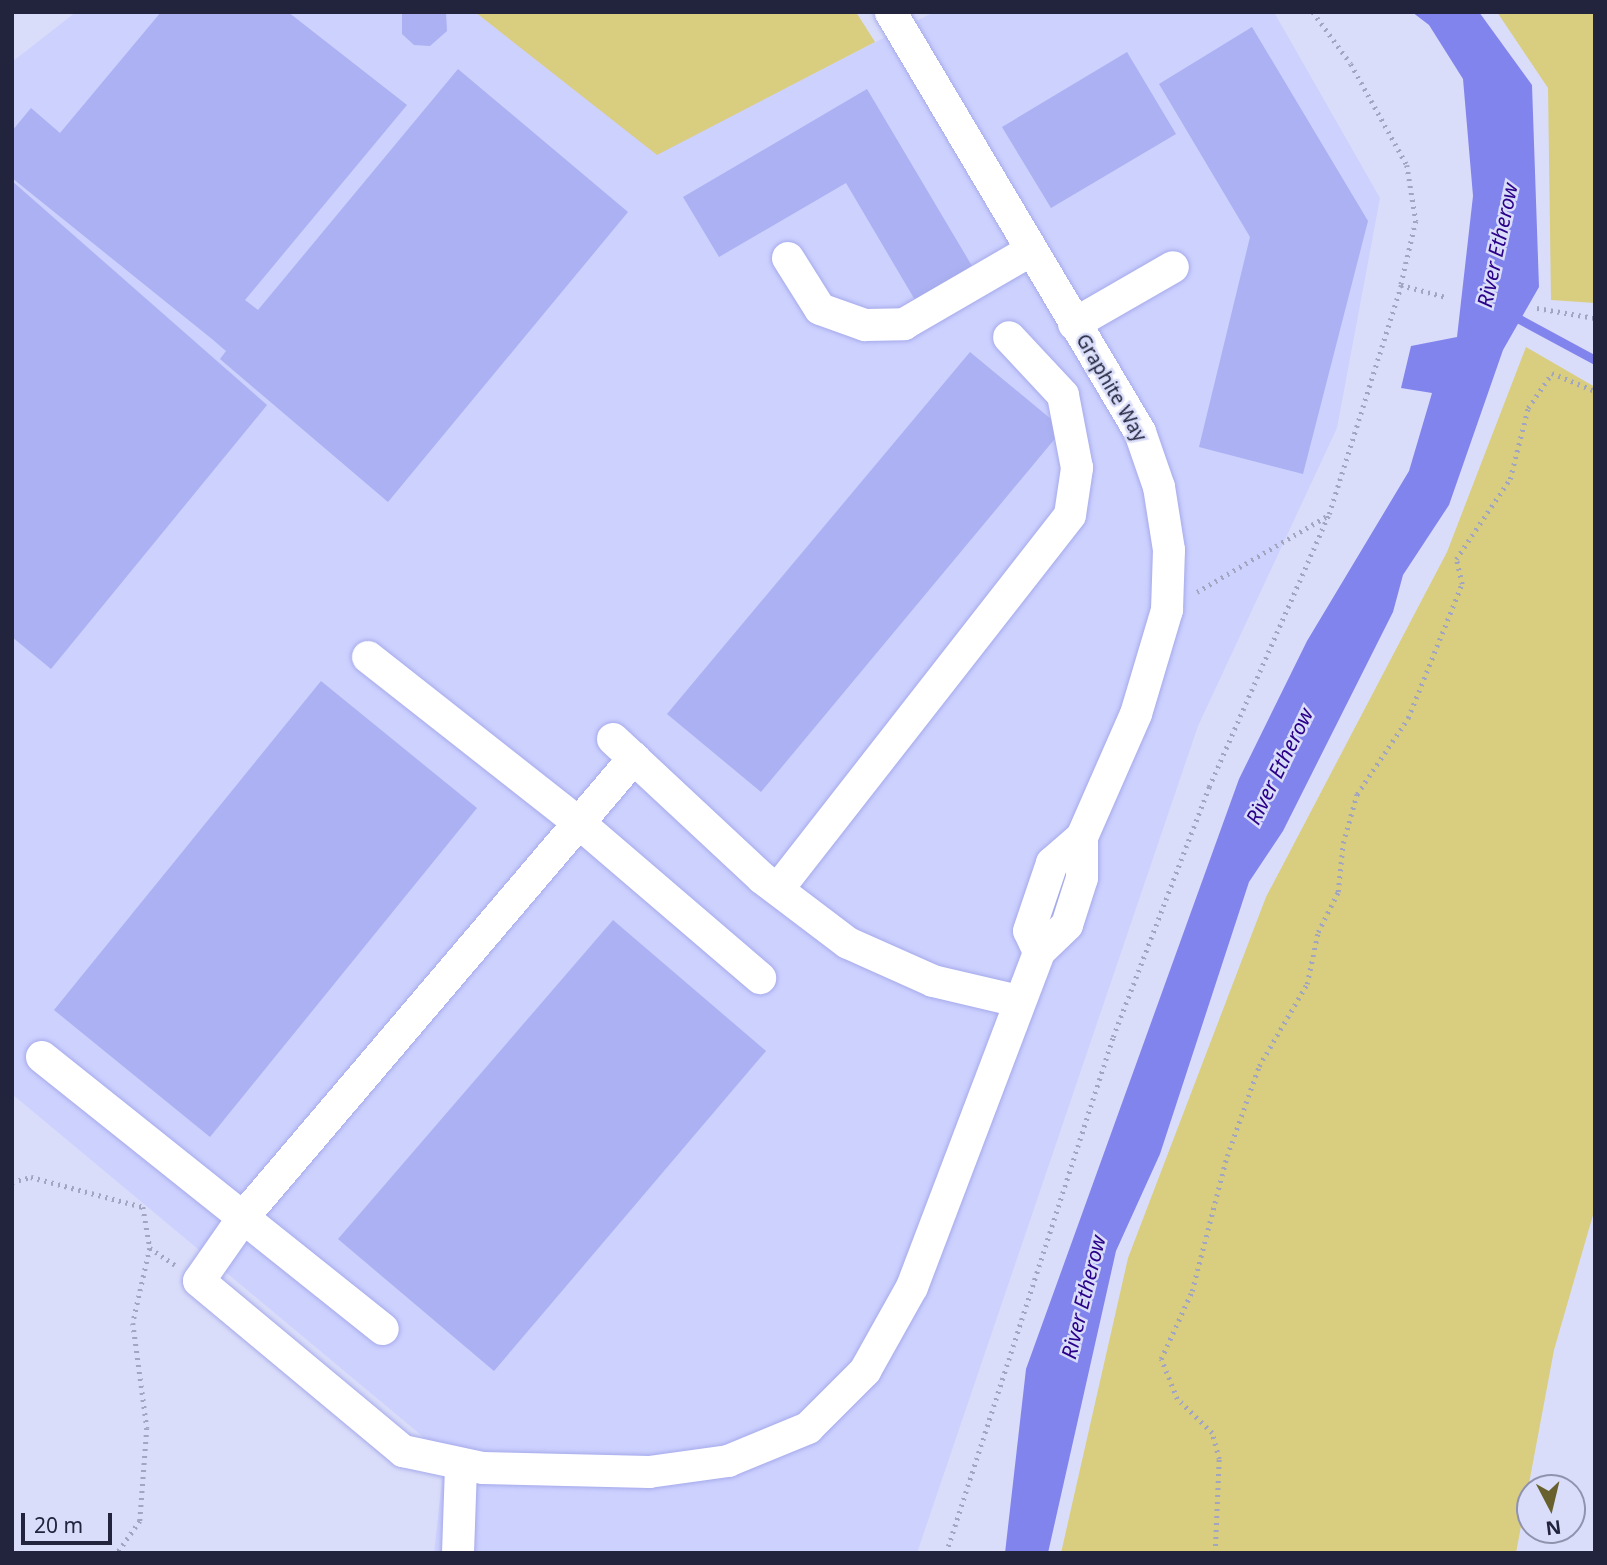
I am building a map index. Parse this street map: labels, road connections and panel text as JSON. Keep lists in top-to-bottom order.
{
  "streets": {
    "street": ["Graphite Way"]
  },
  "water": ["River Etherow"],
  "scale_bar": "20 m",
  "north": "bottom"
}
